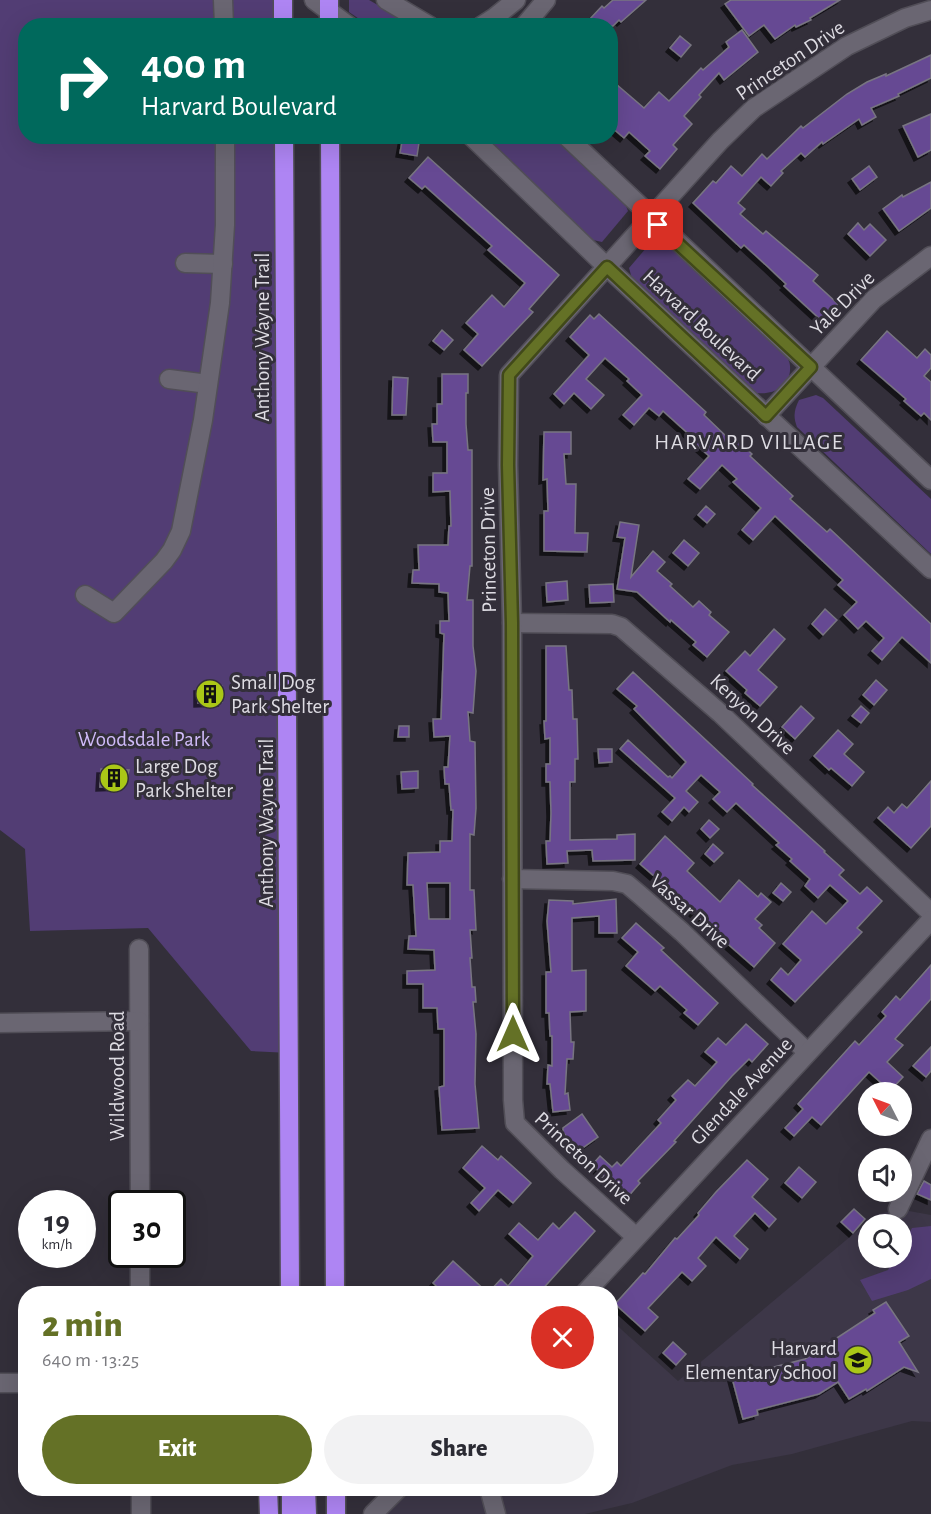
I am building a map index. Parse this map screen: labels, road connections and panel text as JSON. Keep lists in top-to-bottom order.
{
  "streets": {
    "highway": ["Anthony Wayne Trail"],
    "street": [
      "Princeton Drive",
      "Yale Drive",
      "Harvard Boulevard",
      "Kenyon Drive",
      "Vassar Drive",
      "Wildwood Road",
      "Glendale Avenue"
    ]
  },
  "crossings": [
    ["Princeton Drive", "Harvard Boulevard"],
    ["Princeton Drive", "Kenyon Drive"],
    ["Princeton Drive", "Vassar Drive"],
    ["Princeton Drive", "Glendale Avenue"],
    ["Yale Drive", "Harvard Boulevard"],
    ["Vassar Drive", "Glendale Avenue"]
  ],
  "districts": ["HARVARD VILLAGE"],
  "parks": ["Woodsdale Park"],
  "places": {
    "building": ["Small Dog Park Shelter", "Large Dog Park Shelter"],
    "school or university": ["Harvard Elementary School"]
  },
  "north": "top left",
  "page": {
    "turn": ["400 m", "Harvard Boulevard"],
    "speed": "19 km/h",
    "limit": "30",
    "heading": ["2 min", "640 m · 13:25"],
    "buttons": ["Exit", "Share"]
  }
}
